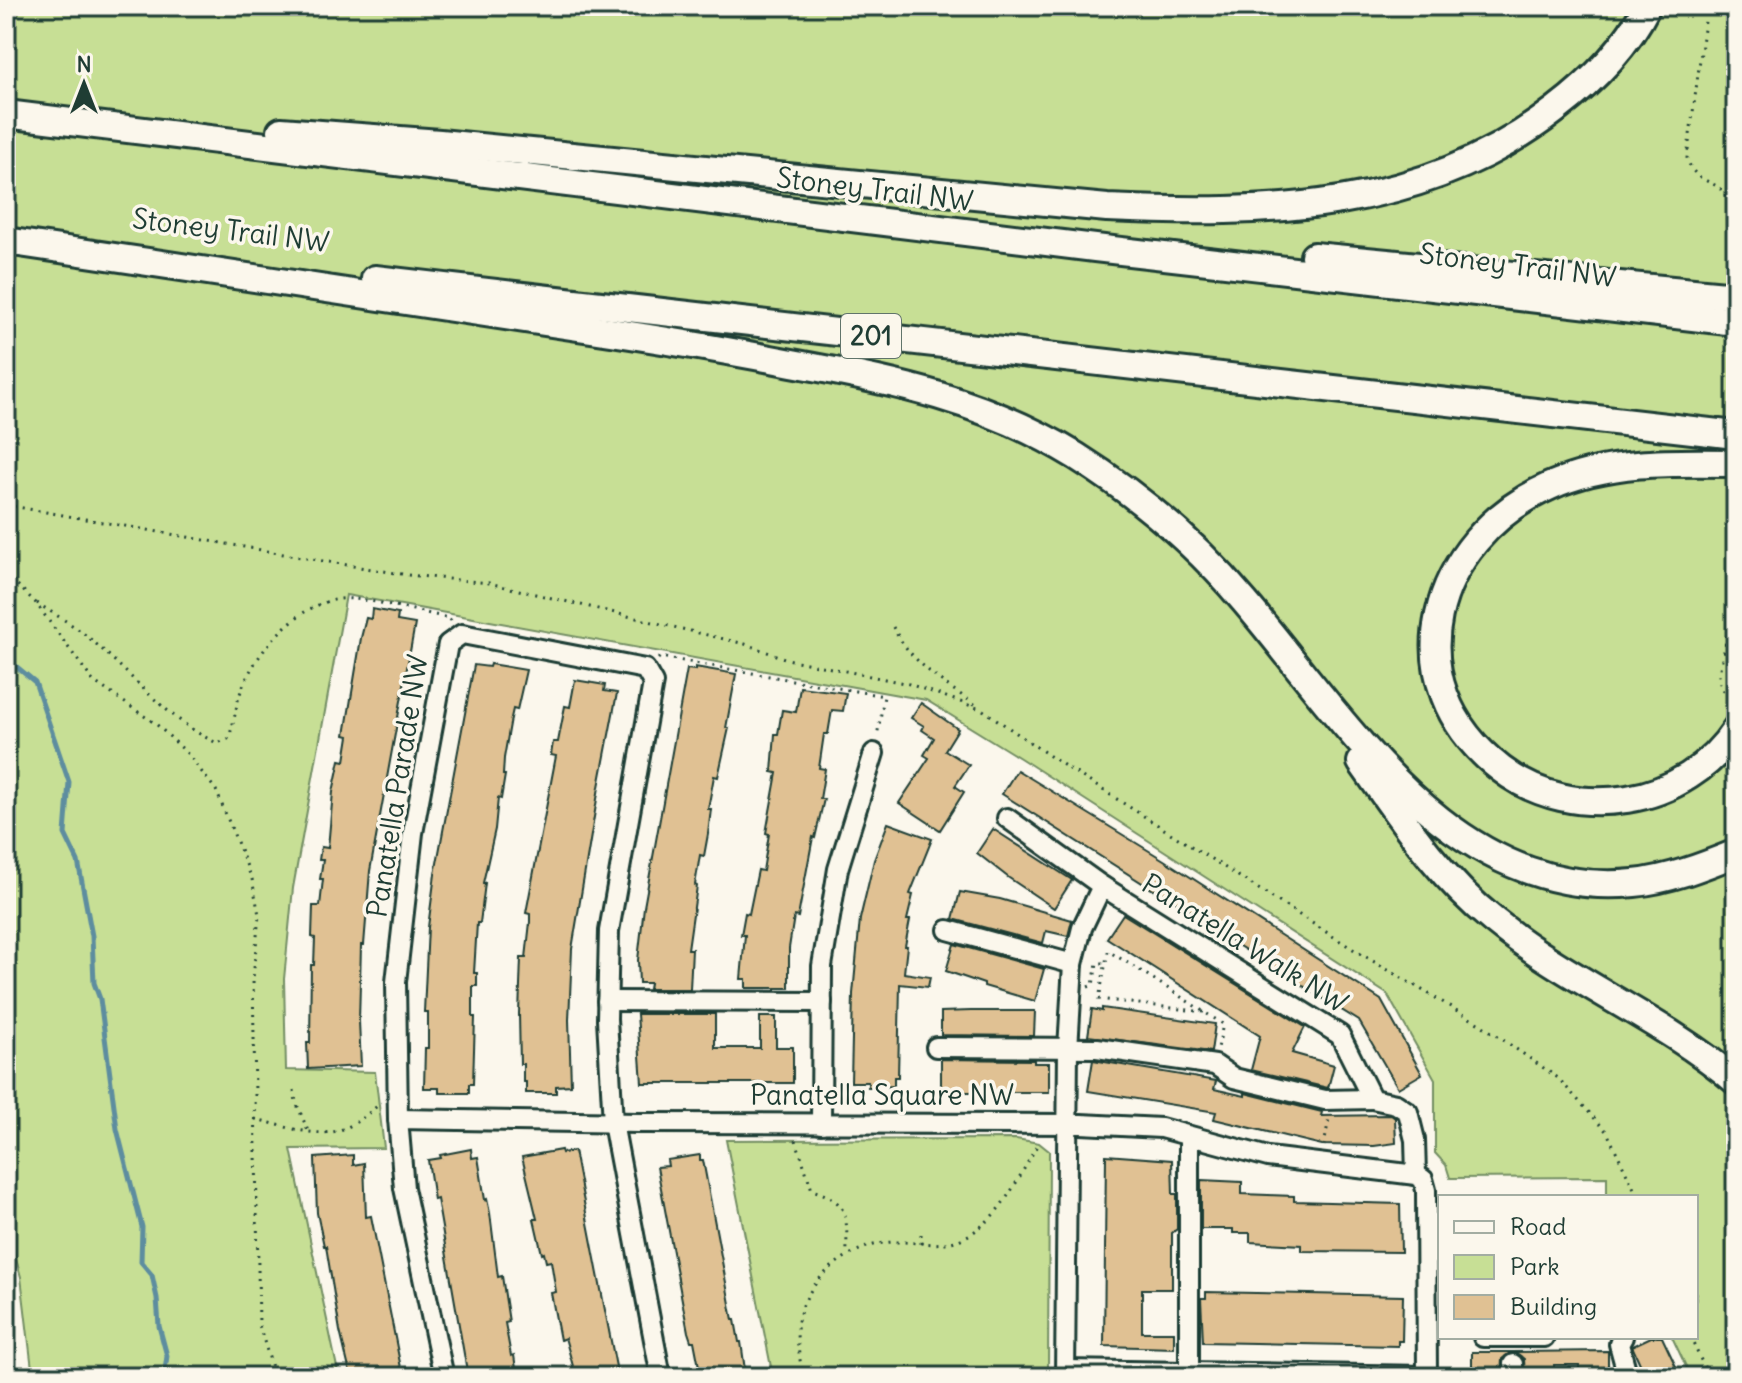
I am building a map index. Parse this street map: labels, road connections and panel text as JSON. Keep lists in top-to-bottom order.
{
  "streets": {
    "highway": ["Stoney Trail NW", "201"],
    "street": ["Panatella Parade NW", "Panatella Walk NW", "Panatella Square NW"]
  },
  "crossings": [
    ["Panatella Parade NW", "Panatella Square NW"],
    ["Panatella Walk NW", "Panatella Square NW"]
  ],
  "legend": ["Road", "Park", "Building"],
  "north": "top"
}
